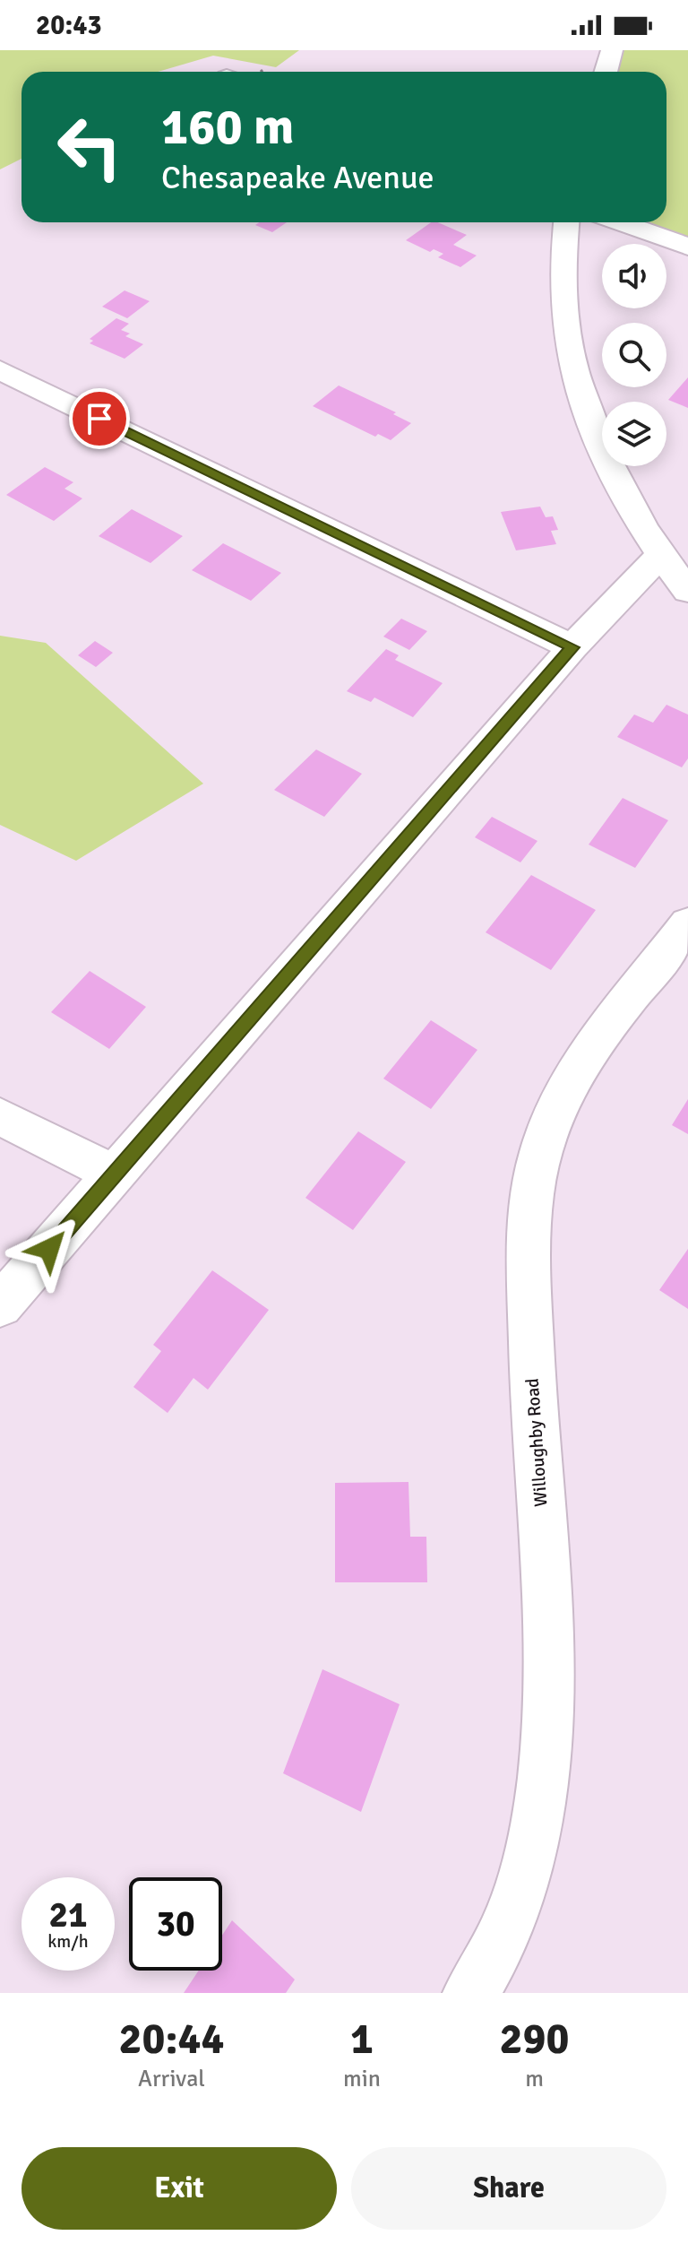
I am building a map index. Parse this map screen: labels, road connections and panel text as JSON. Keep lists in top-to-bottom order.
{
  "streets": {
    "street": ["Willoughby Road"]
  },
  "page": {
    "status": "20:43",
    "turn": ["160 m", "Chesapeake Avenue"],
    "speed": "21 km/h",
    "limit": "30",
    "eta": [
      "20:44",
      "Arrival",
      "1",
      "min",
      "290",
      "m"
    ],
    "buttons": ["Exit", "Share"]
  }
}
